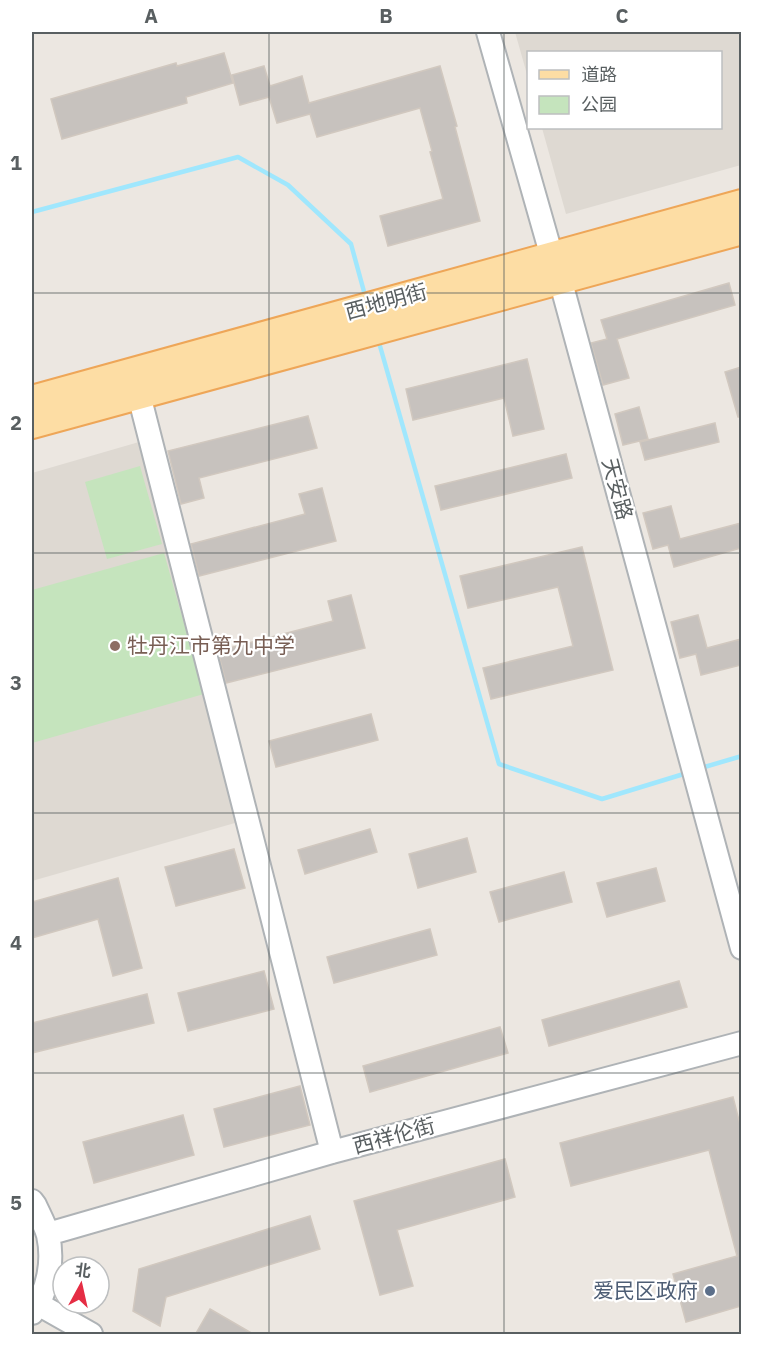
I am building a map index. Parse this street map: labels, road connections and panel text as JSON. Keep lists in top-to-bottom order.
{
  "streets": {
    "main road": ["西地明街"],
    "street": ["天安路", "西祥伦街"]
  },
  "crossings": [
    ["西地明街", "天安路"]
  ],
  "places": ["牡丹江市第九中学", "爱民区政府"],
  "legend": ["道路", "公园"],
  "north": "top",
  "grid": {
    "columns": ["A", "B", "C"],
    "rows": [
      "1",
      "2",
      "3",
      "4",
      "5"
    ]
  }
}
